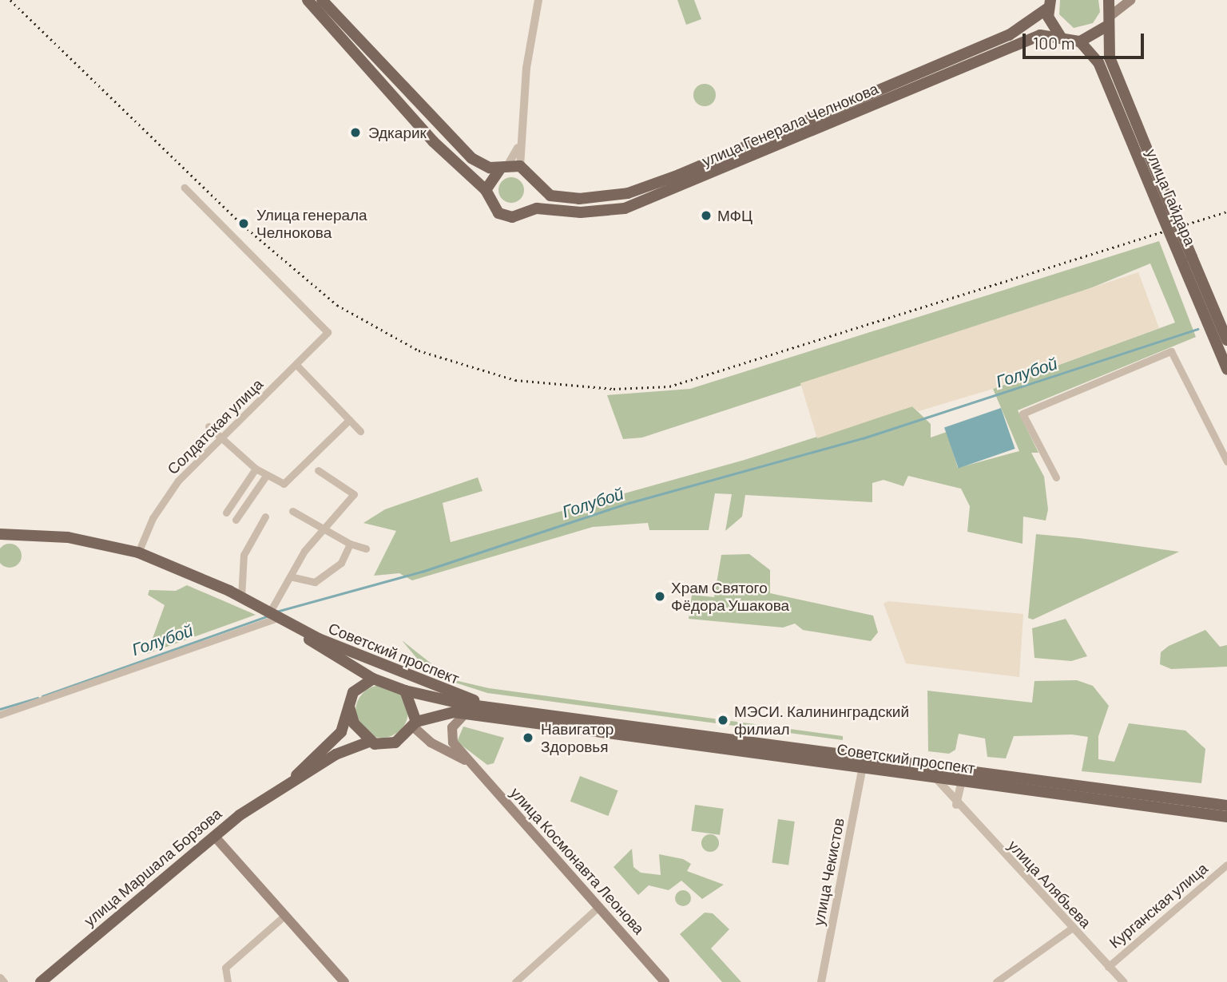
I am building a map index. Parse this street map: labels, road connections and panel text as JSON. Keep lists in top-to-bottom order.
{
  "streets": {
    "main road": [
      "улица Генерала Челнокова",
      "улица Гайдара",
      "Советский проспект",
      "улица Космонавта Леонова",
      "улица Маршала Борзова"
    ],
    "street": [
      "Солдатская улица",
      "улица Чекистов",
      "улица Алябьева",
      "Курганская улица"
    ]
  },
  "crossings": [
    ["Солдатская улица", "Советский проспект"],
    ["Советский проспект", "улица Космонавта Леонова"],
    ["Советский проспект", "улица Маршала Борзова"],
    ["Советский проспект", "улица Чекистов"],
    ["Советский проспект", "улица Алябьева"],
    ["улица Космонавта Леонова", "улица Маршала Борзова"],
    ["улица Алябьева", "Курганская улица"]
  ],
  "water": ["Голубой"],
  "places": [
    "Эдкарик",
    "МФЦ",
    "Улица генерала Челнокова",
    "Храм Святого Фёдора Ушакова",
    "МЭСИ. Калининградский филиал",
    "Навигатор Здоровья"
  ],
  "scale_bar": "100 m"
}
